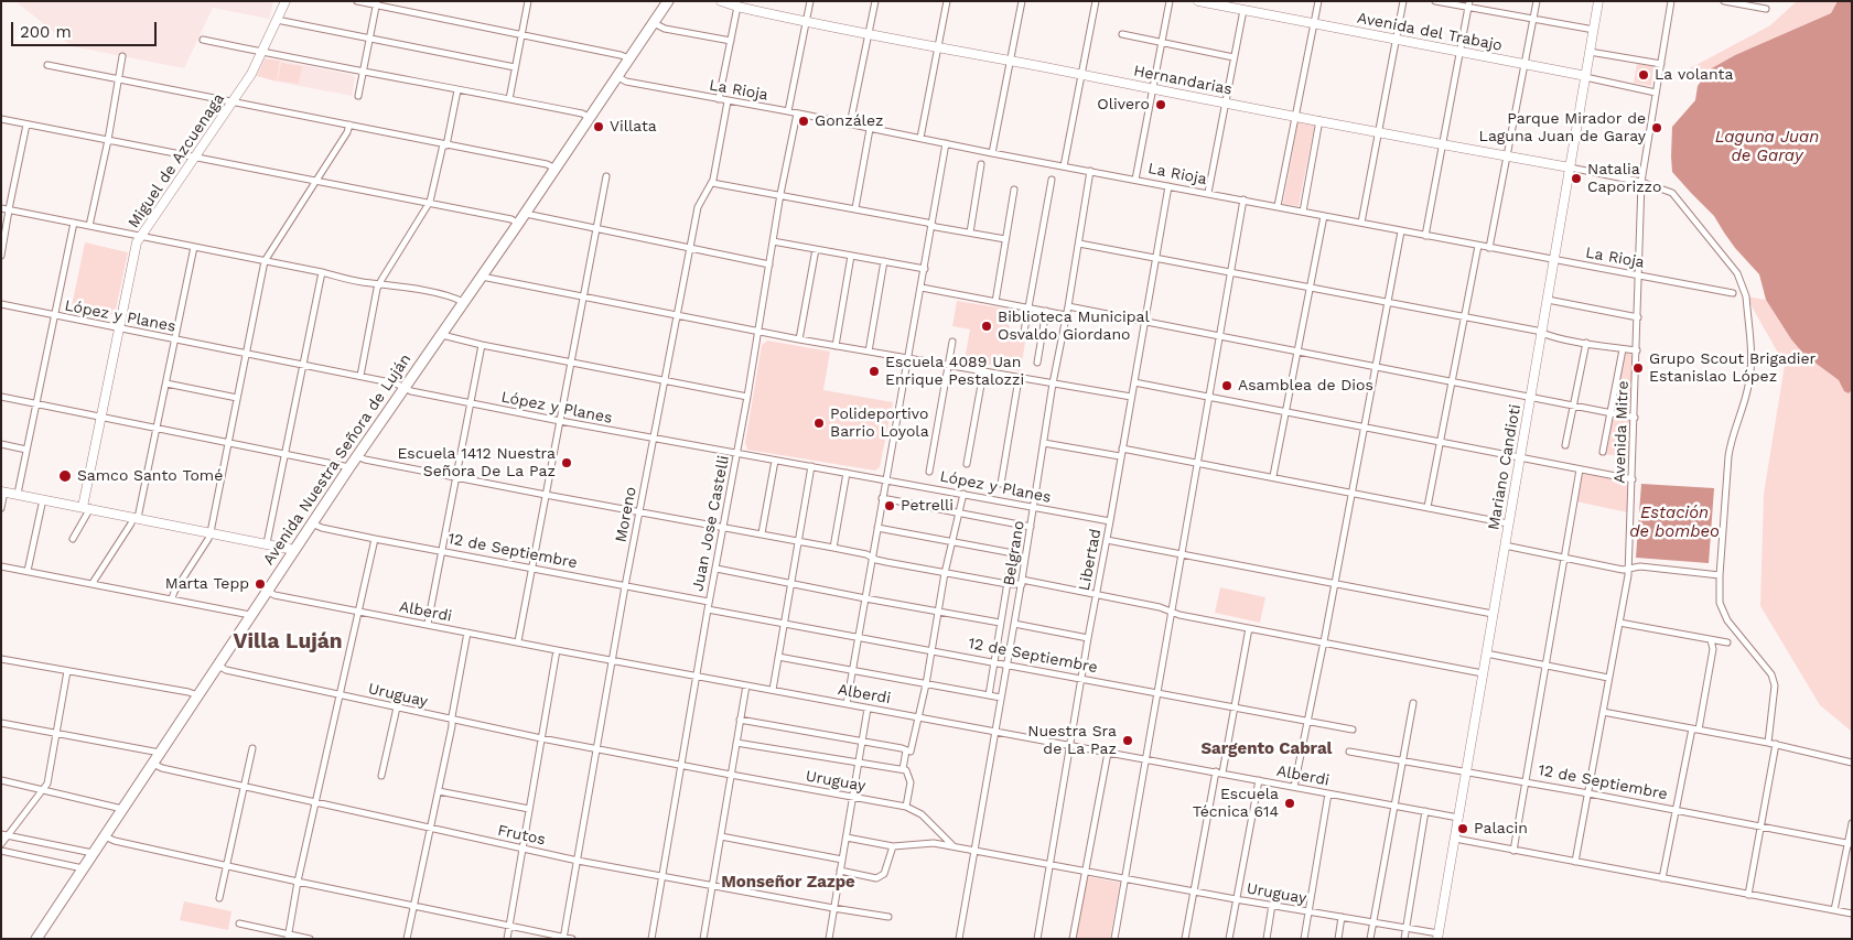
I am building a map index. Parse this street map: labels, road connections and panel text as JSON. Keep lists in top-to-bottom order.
{
  "streets": {
    "main road": ["Avenida Nuestra Señora de Luján"],
    "street": [
      "Avenida del Trabajo",
      "Hernandarias",
      "La Rioja",
      "Miguel de Azcuenaga",
      "López y Planes",
      "Avenida Mitre",
      "Mariano Candioti",
      "Moreno",
      "Juan Jose Castelli",
      "12 de Septiembre",
      "Belgrano",
      "Libertad",
      "Alberdi",
      "Uruguay",
      "Frutos"
    ]
  },
  "crossings": [
    ["Avenida del Trabajo", "Avenida Mitre"],
    ["Avenida del Trabajo", "Mariano Candioti"],
    ["Hernandarias", "Avenida Mitre"],
    ["Hernandarias", "Mariano Candioti"],
    ["La Rioja", "Avenida Mitre"],
    ["La Rioja", "Avenida Nuestra Señora de Luján"],
    ["La Rioja", "Mariano Candioti"],
    ["La Rioja", "Moreno"],
    ["La Rioja", "Juan Jose Castelli"],
    ["La Rioja", "Belgrano"],
    ["La Rioja", "Libertad"],
    ["Miguel de Azcuenaga", "López y Planes"],
    ["López y Planes", "Avenida Nuestra Señora de Luján"],
    ["López y Planes", "Moreno"],
    ["López y Planes", "Juan Jose Castelli"],
    ["López y Planes", "Belgrano"],
    ["López y Planes", "Libertad"],
    ["Avenida Mitre", "12 de Septiembre"],
    ["Avenida Nuestra Señora de Luján", "12 de Septiembre"],
    ["Avenida Nuestra Señora de Luján", "Alberdi"],
    ["Avenida Nuestra Señora de Luján", "Uruguay"],
    ["Avenida Nuestra Señora de Luján", "Frutos"],
    ["Mariano Candioti", "12 de Septiembre"],
    ["Mariano Candioti", "Alberdi"],
    ["Mariano Candioti", "Uruguay"],
    ["Moreno", "12 de Septiembre"],
    ["Moreno", "Alberdi"],
    ["Moreno", "Uruguay"],
    ["Moreno", "Frutos"],
    ["Juan Jose Castelli", "12 de Septiembre"],
    ["Juan Jose Castelli", "Alberdi"],
    ["Juan Jose Castelli", "Uruguay"],
    ["Juan Jose Castelli", "Frutos"],
    ["12 de Septiembre", "Belgrano"],
    ["12 de Septiembre", "Libertad"],
    ["Belgrano", "Alberdi"],
    ["Belgrano", "Uruguay"],
    ["Libertad", "Alberdi"],
    ["Libertad", "Uruguay"]
  ],
  "districts": ["Villa Luján", "Sargento Cabral", "Monseñor Zazpe"],
  "water": ["Laguna Juan de Garay", "Estación de bombeo"],
  "places": [
    "La volanta",
    "Olivero",
    "González",
    "Villata",
    "Parque Mirador de Laguna Juan de Garay",
    "Natalia Caporizzo",
    "Biblioteca Municipal Osvaldo Giordano",
    "Grupo Scout Brigadier Estanislao López",
    "Escuela 4089 Uan Enrique Pestalozzi",
    "Asamblea de Dios",
    "Polideportivo Barrio Loyola",
    "Escuela 1412 Nuestra Señora De La Paz",
    "Samco Santo Tomé",
    "Petrelli",
    "Marta Tepp",
    "Nuestra Sra de La Paz",
    "Escuela Técnica 614",
    "Palacin"
  ],
  "scale_bar": "200 m"
}
